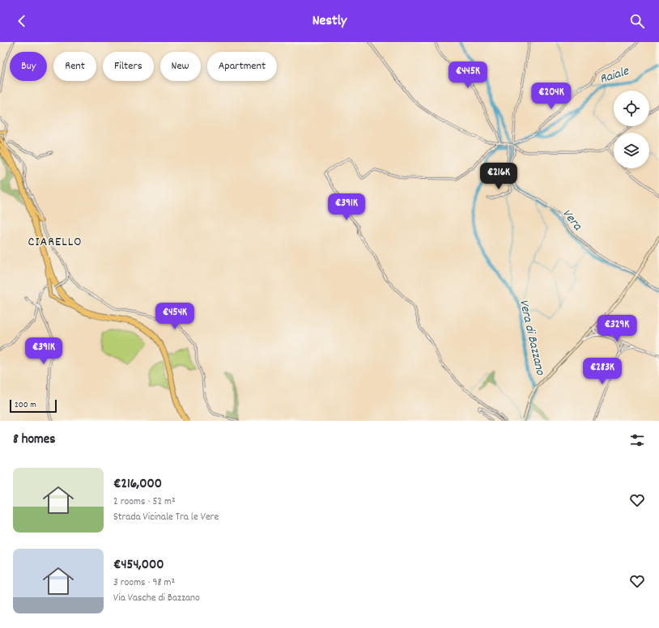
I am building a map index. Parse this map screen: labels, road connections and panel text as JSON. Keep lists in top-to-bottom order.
{
  "districts": ["CIARELLO"],
  "water": ["Raiale", "Vera", "Vera di Bazzano"],
  "scale_bar": "200 m",
  "page": {
    "header": "Nestly",
    "chip": [
      "Buy",
      "Rent",
      "Filters",
      "New",
      "Apartment"
    ],
    "price": [
      "€445K",
      "€204K",
      "€216K",
      "€391K",
      "€454K",
      "€329K",
      "€391K",
      "€283K"
    ],
    "scale": "200 m",
    "heading": "8 homes",
    "list": [
      {
        "name": "€216,000",
        "note": "2 rooms · 52 m² · Strada Vicinale Tra le Vere"
      },
      {
        "name": "€454,000",
        "note": "3 rooms · 98 m² · Via Vasche di Bazzano"
      }
    ]
  }
}
